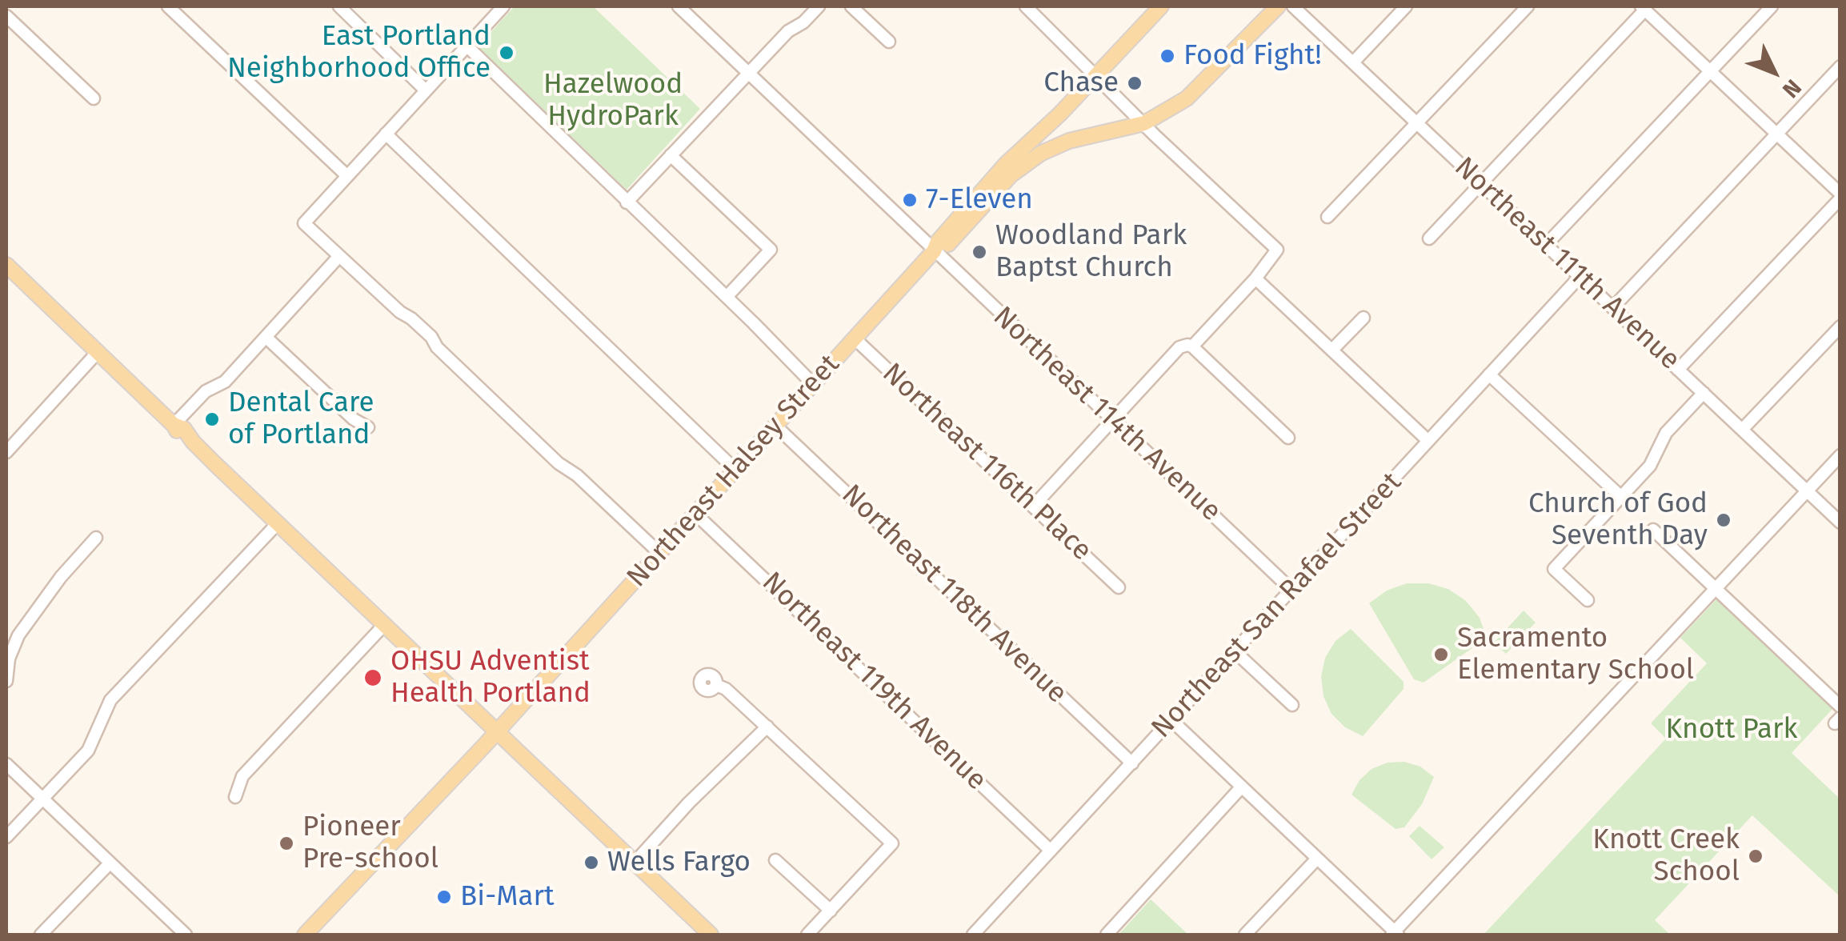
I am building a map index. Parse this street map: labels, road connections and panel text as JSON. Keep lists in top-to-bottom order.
{
  "streets": {
    "main road": ["Northeast Halsey Street"],
    "street": [
      "Northeast 111th Avenue",
      "Northeast 114th Avenue",
      "Northeast 116th Place",
      "Northeast 118th Avenue",
      "Northeast San Rafael Street",
      "Northeast 119th Avenue"
    ]
  },
  "crossings": [
    ["Northeast 111th Avenue", "Northeast San Rafael Street"],
    ["Northeast 114th Avenue", "Northeast Halsey Street"],
    ["Northeast 114th Avenue", "Northeast San Rafael Street"],
    ["Northeast 116th Place", "Northeast Halsey Street"],
    ["Northeast Halsey Street", "Northeast 118th Avenue"],
    ["Northeast Halsey Street", "Northeast 119th Avenue"],
    ["Northeast 118th Avenue", "Northeast San Rafael Street"],
    ["Northeast San Rafael Street", "Northeast 119th Avenue"]
  ],
  "parks": ["Hazelwood HydroPark", "Knott Park"],
  "places": [
    "East Portland Neighborhood Office",
    "Food Fight!",
    "Chase",
    "7-Eleven",
    "Woodland Park Baptst Church",
    "Dental Care of Portland",
    "Church of God Seventh Day",
    "Sacramento Elementary School",
    "OHSU Adventist Health Portland",
    "Pioneer Pre-school",
    "Knott Creek School",
    "Wells Fargo",
    "Bi-Mart"
  ],
  "north": "bottom right"
}
